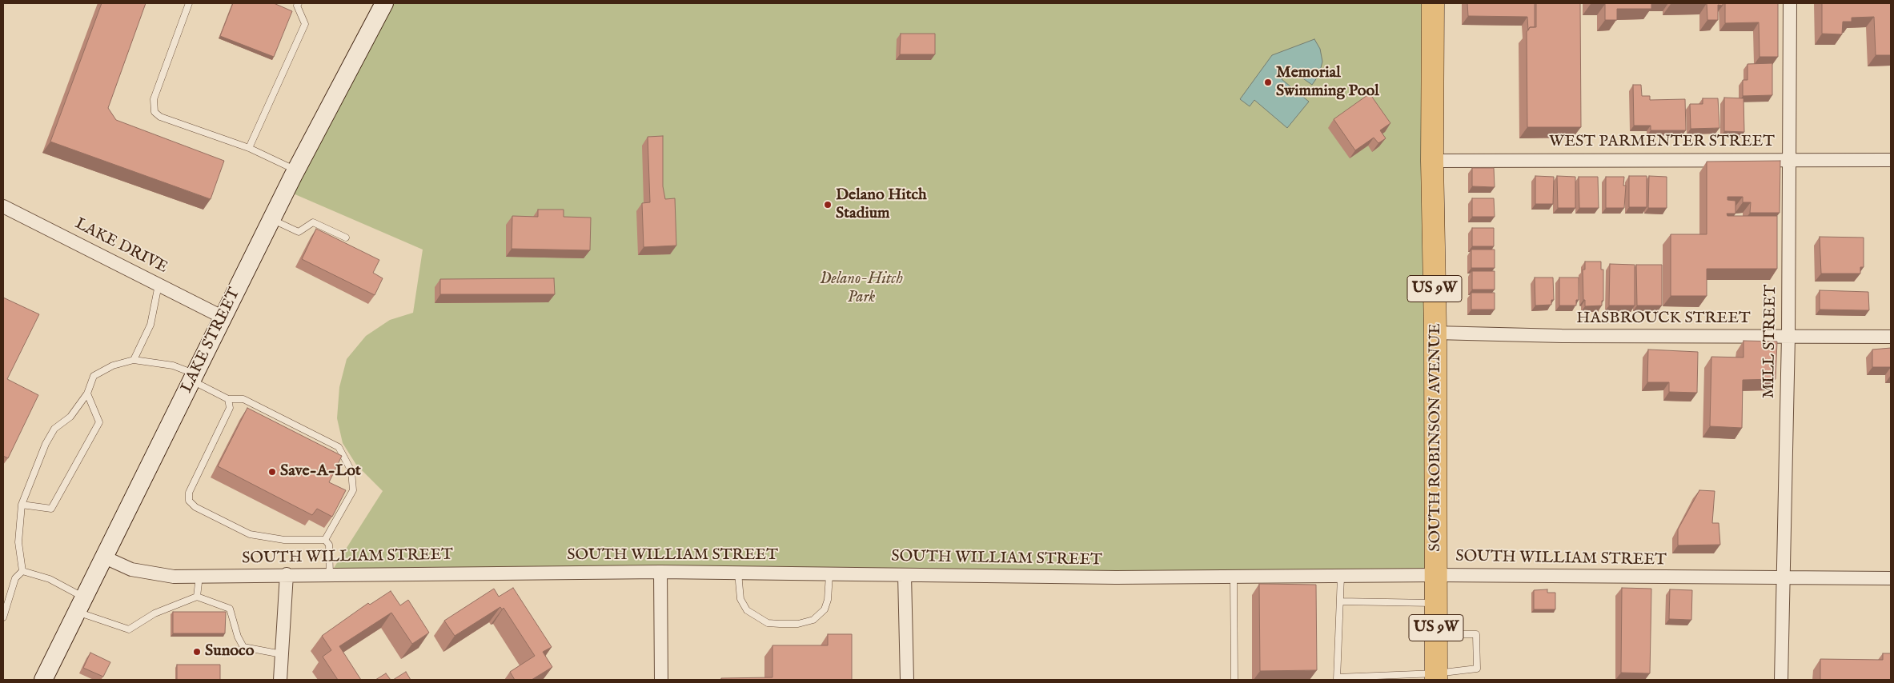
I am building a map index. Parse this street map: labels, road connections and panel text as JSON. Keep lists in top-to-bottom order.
{
  "streets": {
    "highway": ["US 9W", "SOUTH ROBINSON AVENUE"],
    "main road": ["LAKE STREET"],
    "street": [
      "WEST PARMENTER STREET",
      "LAKE DRIVE",
      "HASBROUCK STREET",
      "MILL STREET",
      "SOUTH WILLIAM STREET"
    ]
  },
  "crossings": [
    ["WEST PARMENTER STREET", "MILL STREET"],
    ["WEST PARMENTER STREET", "SOUTH ROBINSON AVENUE"],
    ["LAKE DRIVE", "LAKE STREET"],
    ["HASBROUCK STREET", "MILL STREET"],
    ["HASBROUCK STREET", "SOUTH ROBINSON AVENUE"],
    ["LAKE STREET", "SOUTH WILLIAM STREET"],
    ["MILL STREET", "SOUTH WILLIAM STREET"],
    ["SOUTH ROBINSON AVENUE", "SOUTH WILLIAM STREET"]
  ],
  "parks": ["Delano-Hitch Park"],
  "places": [
    "Memorial Swimming Pool",
    "Delano Hitch Stadium",
    "Save-A-Lot",
    "Sunoco"
  ]
}
